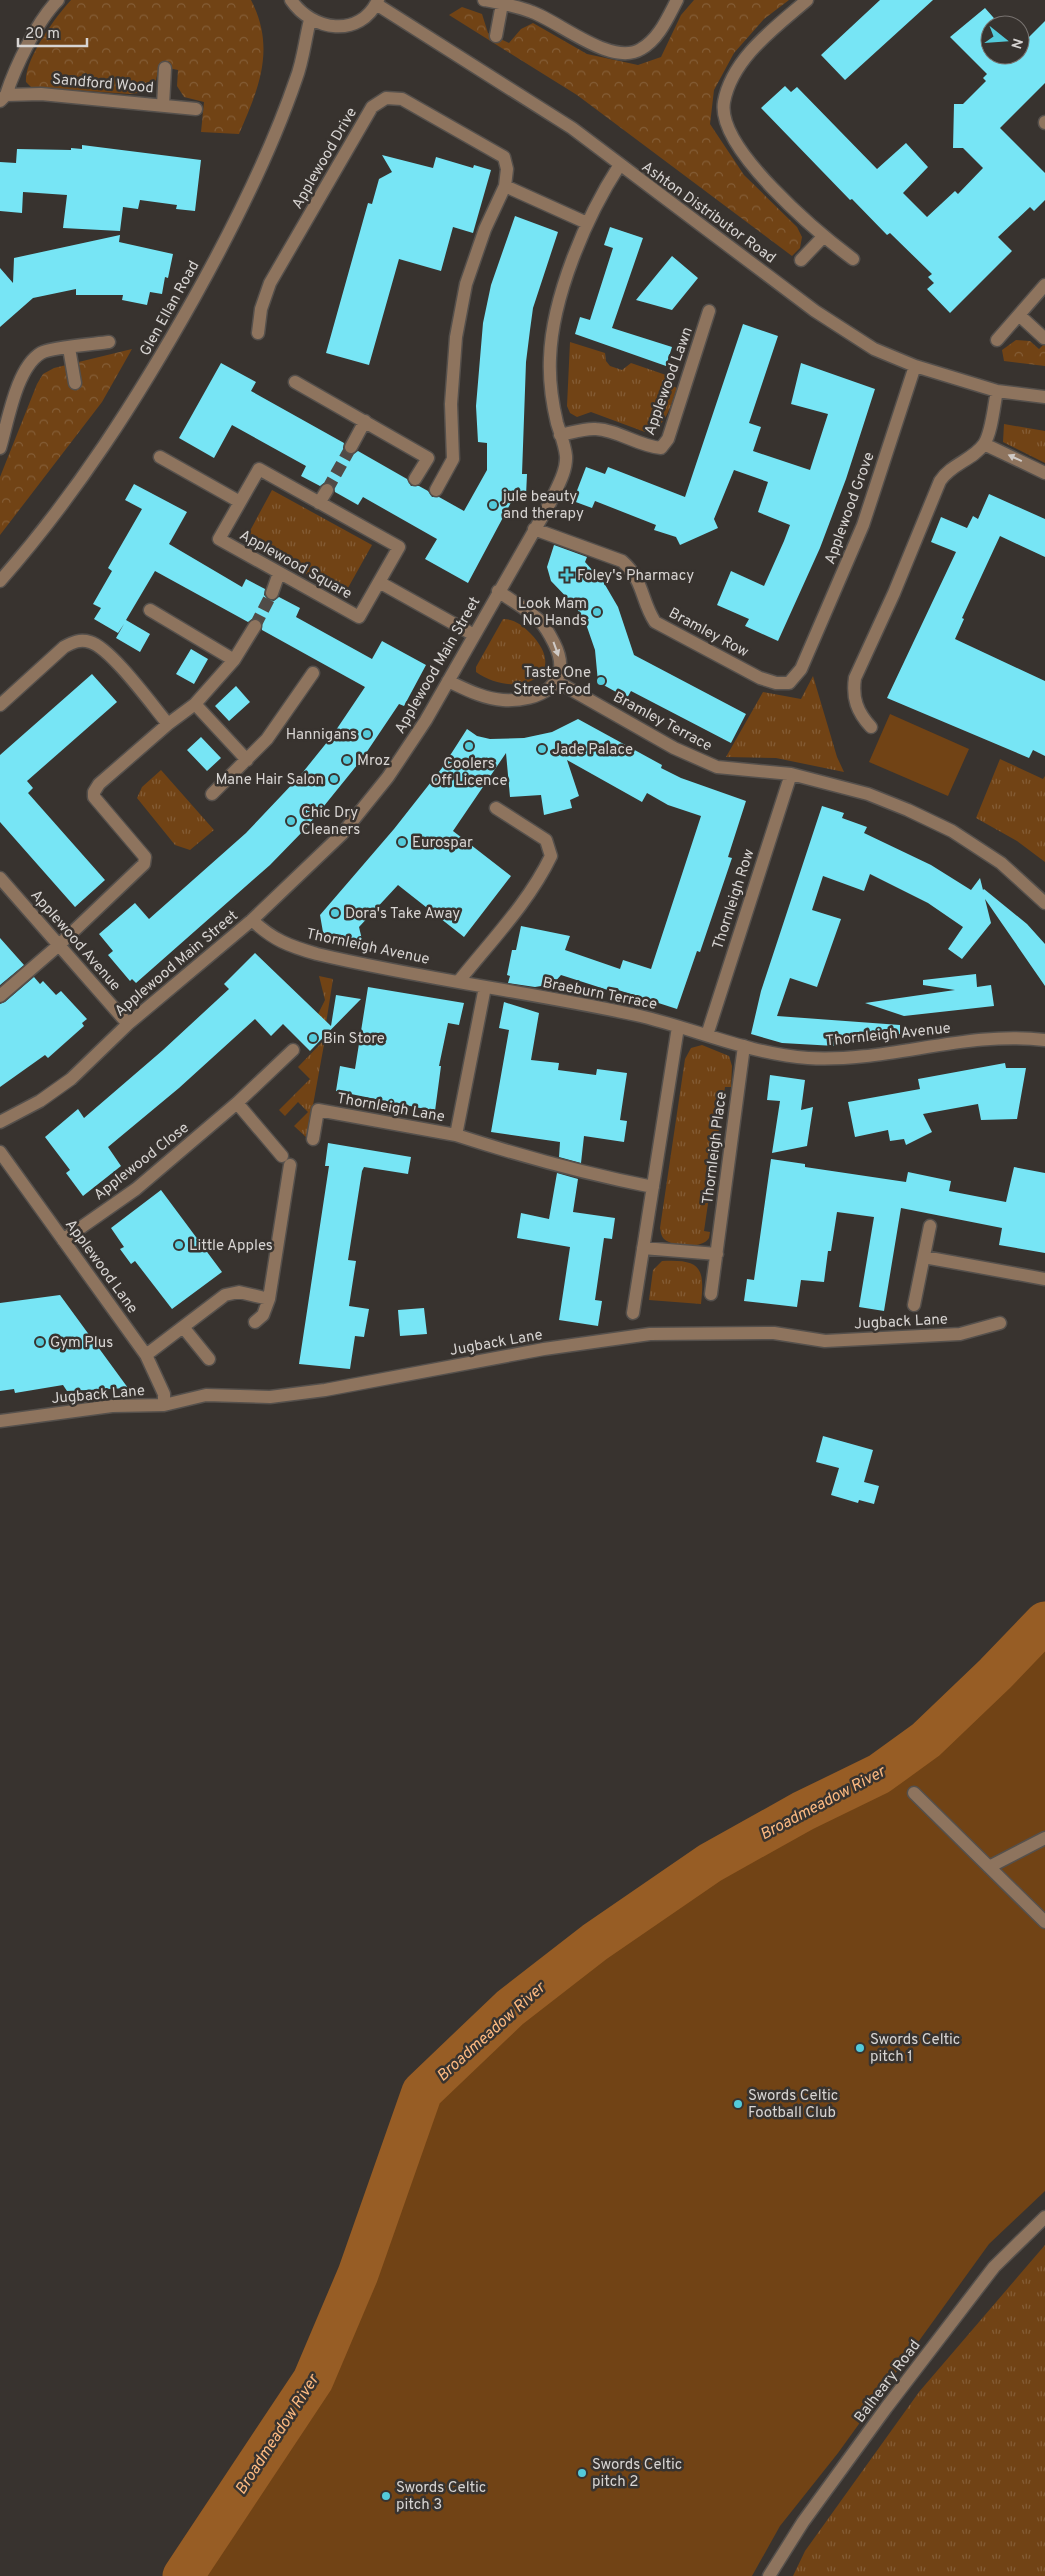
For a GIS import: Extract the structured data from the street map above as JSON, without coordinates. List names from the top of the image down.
{
  "streets": {
    "street": [
      "Sandford Wood",
      "Applewood Drive",
      "Ashton Distributor Road",
      "Glen Ellan Road",
      "Applewood Lawn",
      "Applewood Grove",
      "Applewood Square",
      "Bramley Row",
      "Applewood Main Street",
      "Bramley Terrace",
      "Thornleigh Row",
      "Applewood Avenue",
      "Thornleigh Avenue",
      "Braeburn Terrace",
      "Thornleigh Lane",
      "Thornleigh Place",
      "Applewood Close",
      "Applewood Lane",
      "Jugback Lane",
      "Balheary Road"
    ]
  },
  "crossings": [
    ["Ashton Distributor Road", "Applewood Grove"],
    ["Ashton Distributor Road", "Applewood Main Street"],
    ["Applewood Lawn", "Applewood Main Street"],
    ["Applewood Grove", "Bramley Row"],
    ["Bramley Row", "Applewood Main Street"],
    ["Applewood Main Street", "Applewood Avenue"],
    ["Applewood Main Street", "Thornleigh Avenue"],
    ["Bramley Terrace", "Thornleigh Row"],
    ["Thornleigh Row", "Thornleigh Avenue"],
    ["Thornleigh Row", "Braeburn Terrace"],
    ["Thornleigh Avenue", "Braeburn Terrace"],
    ["Thornleigh Avenue", "Thornleigh Lane"],
    ["Thornleigh Avenue", "Thornleigh Place"],
    ["Braeburn Terrace", "Thornleigh Lane"],
    ["Applewood Close", "Applewood Lane"],
    ["Applewood Lane", "Jugback Lane"]
  ],
  "water": ["Broadmeadow River"],
  "places": {
    "other": [
      "jule beauty and therapy",
      "Look Mam No Hands",
      "Taste One Street Food",
      "Hannigans",
      "Coolers Off Licence",
      "Jade Palace",
      "Mroz",
      "Mane Hair Salon",
      "Chic Dry Cleaners",
      "Eurospar",
      "Dora's Take Away",
      "Bin Store",
      "Little Apples",
      "Gym Plus",
      "Swords Celtic pitch 1",
      "Swords Celtic Football Club",
      "Swords Celtic pitch 2",
      "Swords Celtic pitch 3"
    ],
    "health": ["Foley's Pharmacy"]
  },
  "scale_bar": "20 m",
  "north": "right"
}
